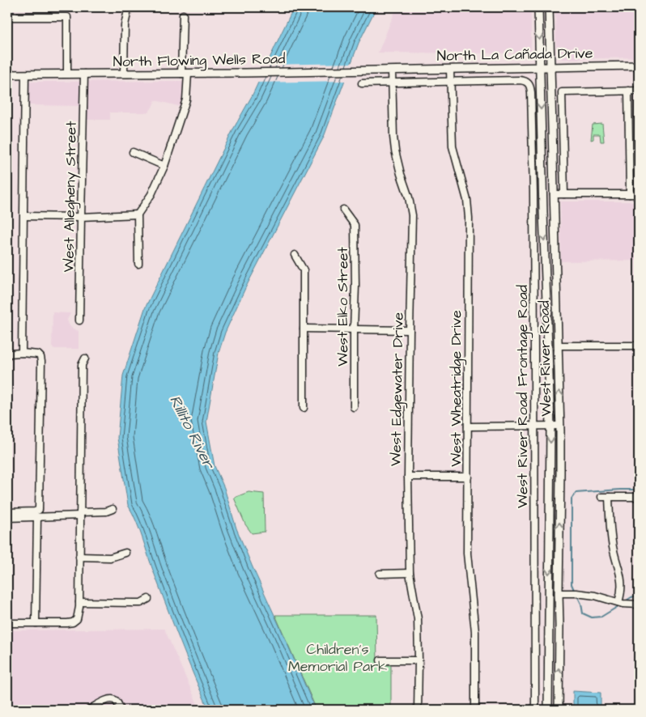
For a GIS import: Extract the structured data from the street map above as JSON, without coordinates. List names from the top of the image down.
{
  "streets": {
    "main road": ["North La Cañada Drive", "North Flowing Wells Road", "West River Road"],
    "street": [
      "West Allegheny Street",
      "West Elko Street",
      "West Wheatridge Drive",
      "West Edgewater Drive",
      "West River Road Frontage Road"
    ]
  },
  "crossings": [
    ["North La Cañada Drive", "North Flowing Wells Road"],
    ["North La Cañada Drive", "West River Road"],
    ["North La Cañada Drive", "West Wheatridge Drive"],
    ["North La Cañada Drive", "West Edgewater Drive"],
    ["North Flowing Wells Road", "West Allegheny Street"],
    ["North Flowing Wells Road", "West Edgewater Drive"],
    ["West Wheatridge Drive", "West River Road Frontage Road"]
  ],
  "water": ["Rillito River"],
  "parks": ["Children's Memorial Park"]
}
